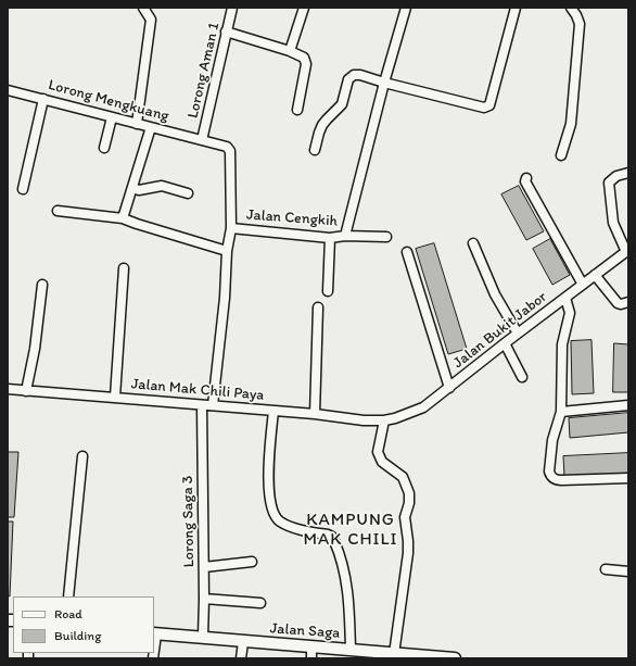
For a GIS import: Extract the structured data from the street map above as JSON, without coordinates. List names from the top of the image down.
{
  "streets": {
    "main road": ["Jalan Saga"],
    "street": [
      "Lorong Aman 1",
      "Lorong Mengkuang",
      "Jalan Cengkih",
      "Jalan Bukit Jabor",
      "Jalan Mak Chili Paya",
      "Lorong Saga 3"
    ]
  },
  "crossings": [
    ["Lorong Aman 1", "Lorong Mengkuang"],
    ["Lorong Mengkuang", "Jalan Cengkih"],
    ["Jalan Cengkih", "Jalan Mak Chili Paya"],
    ["Jalan Bukit Jabor", "Jalan Mak Chili Paya"],
    ["Jalan Mak Chili Paya", "Lorong Saga 3"],
    ["Lorong Saga 3", "Jalan Saga"]
  ],
  "districts": ["KAMPUNG MAK CHILI"],
  "legend": ["Road", "Building"]
}
